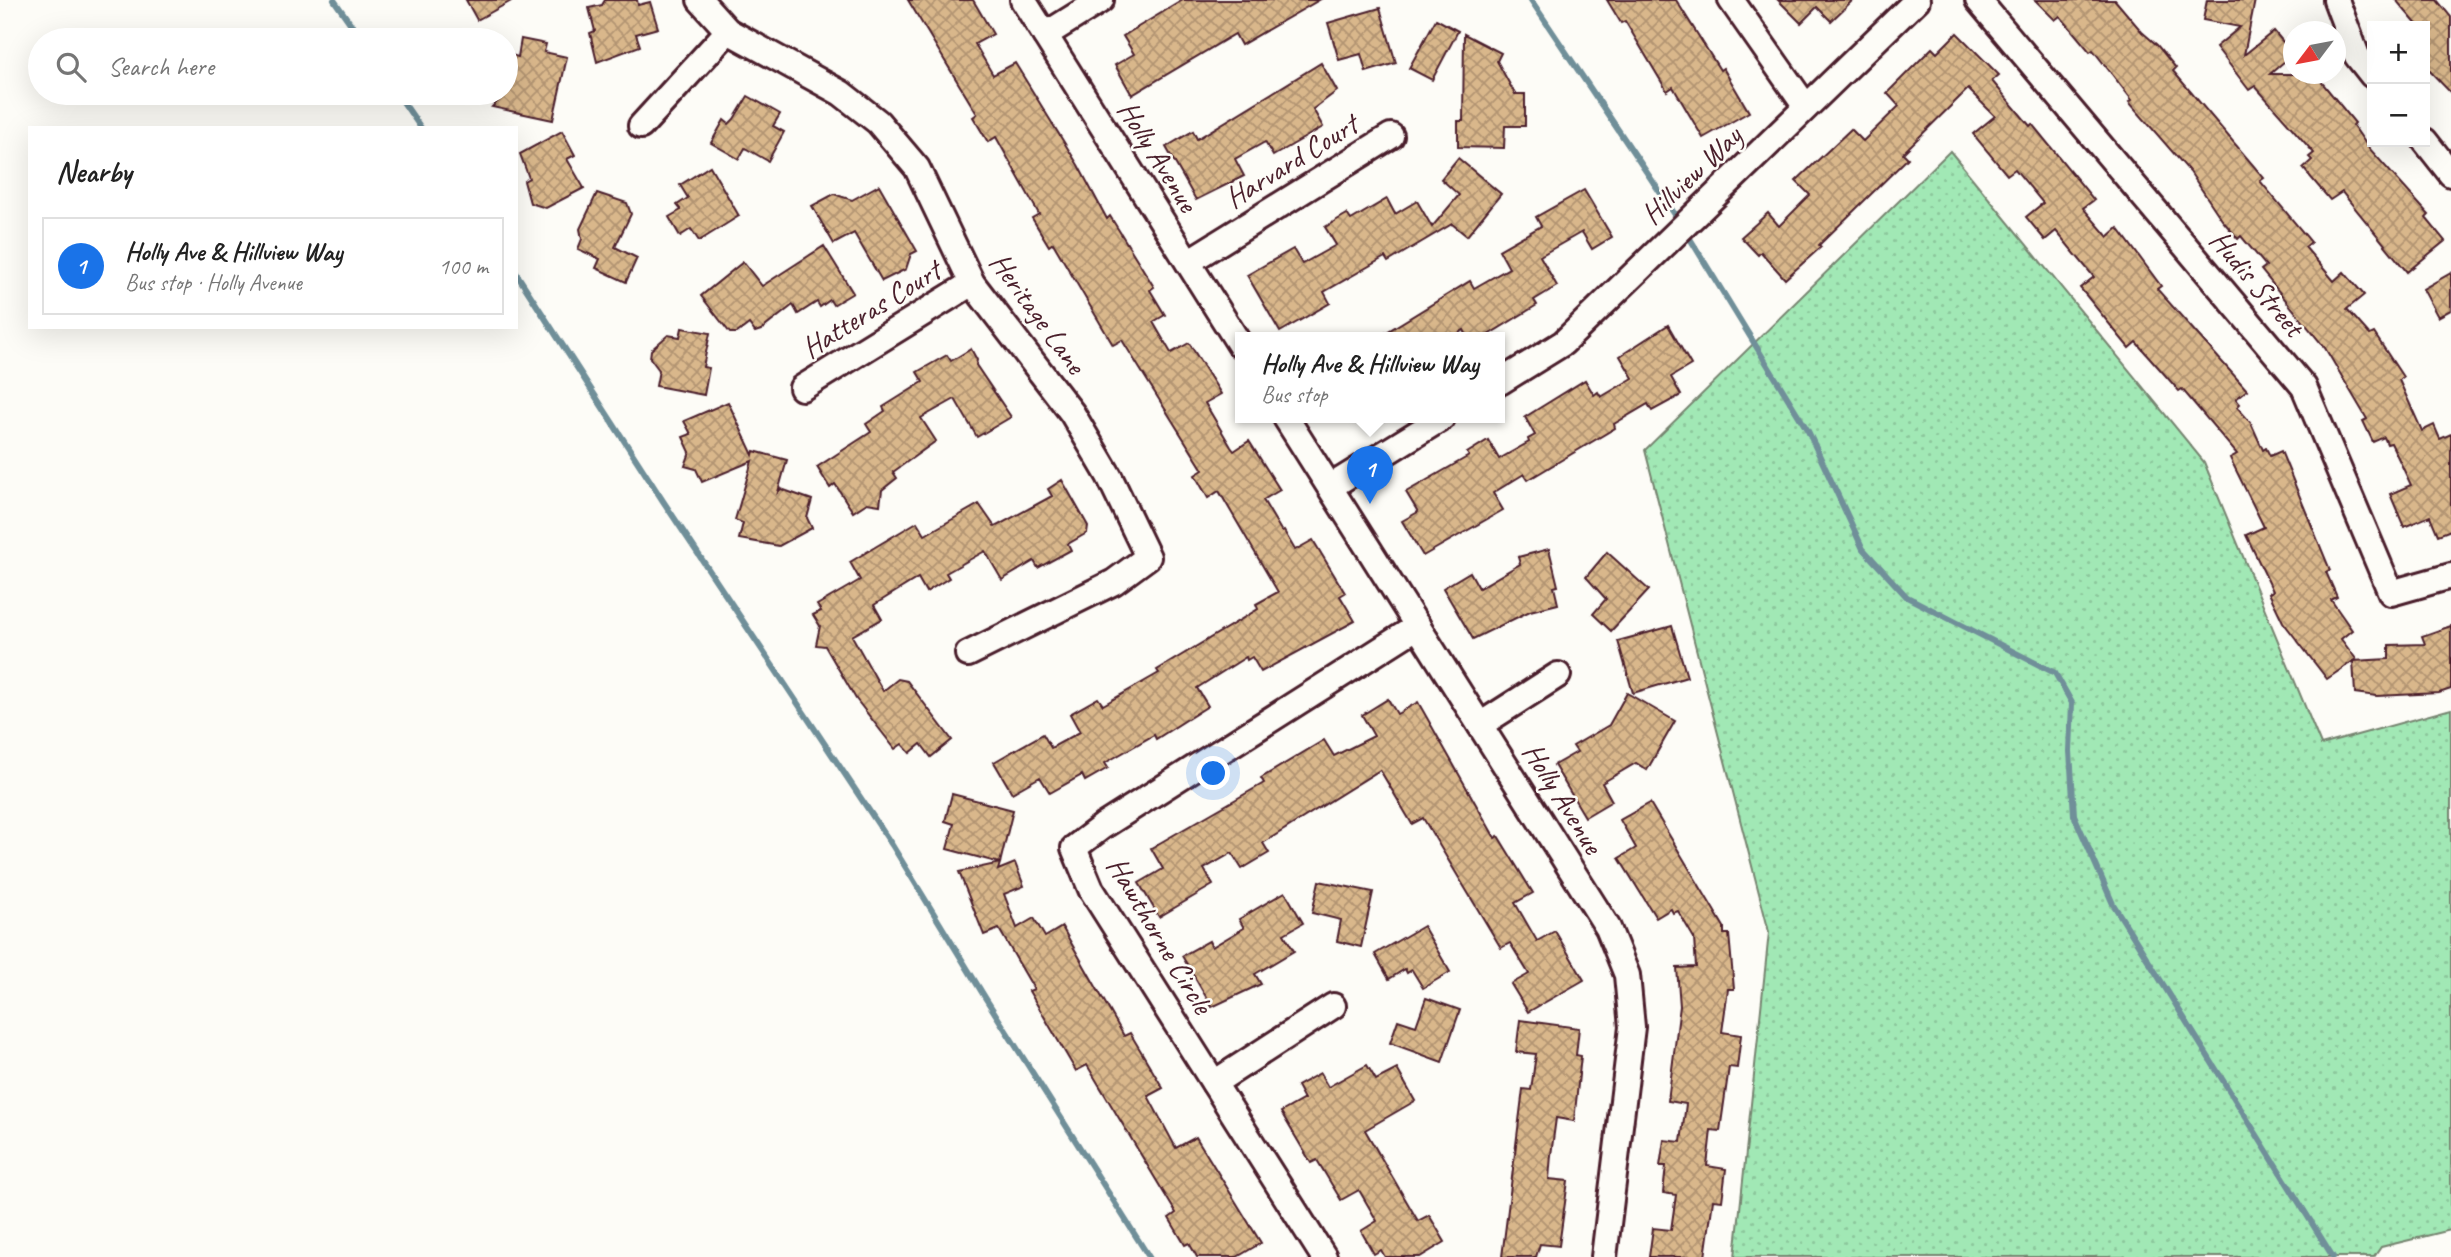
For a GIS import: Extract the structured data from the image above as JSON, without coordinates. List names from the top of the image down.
{
  "streets": {
    "street": [
      "Holly Avenue",
      "Harvard Court",
      "Hillview Way",
      "Hudis Street",
      "Hatteras Court",
      "Heritage Lane",
      "Hawthorne Circle"
    ]
  },
  "crossings": [
    ["Holly Avenue", "Harvard Court"],
    ["Holly Avenue", "Hawthorne Circle"],
    ["Hatteras Court", "Heritage Lane"]
  ],
  "north": "bottom left",
  "page": {
    "map_buttons": ["+", "−"],
    "search": "Search here",
    "heading": "Nearby",
    "list": [
      {
        "mark": "1",
        "name": "Holly Ave & Hillview Way",
        "note": "Bus stop · Holly Avenue",
        "value": "100 m"
      }
    ],
    "popup": ["Holly Ave & Hillview Way", "Bus stop"],
    "pins": "1"
  }
}
